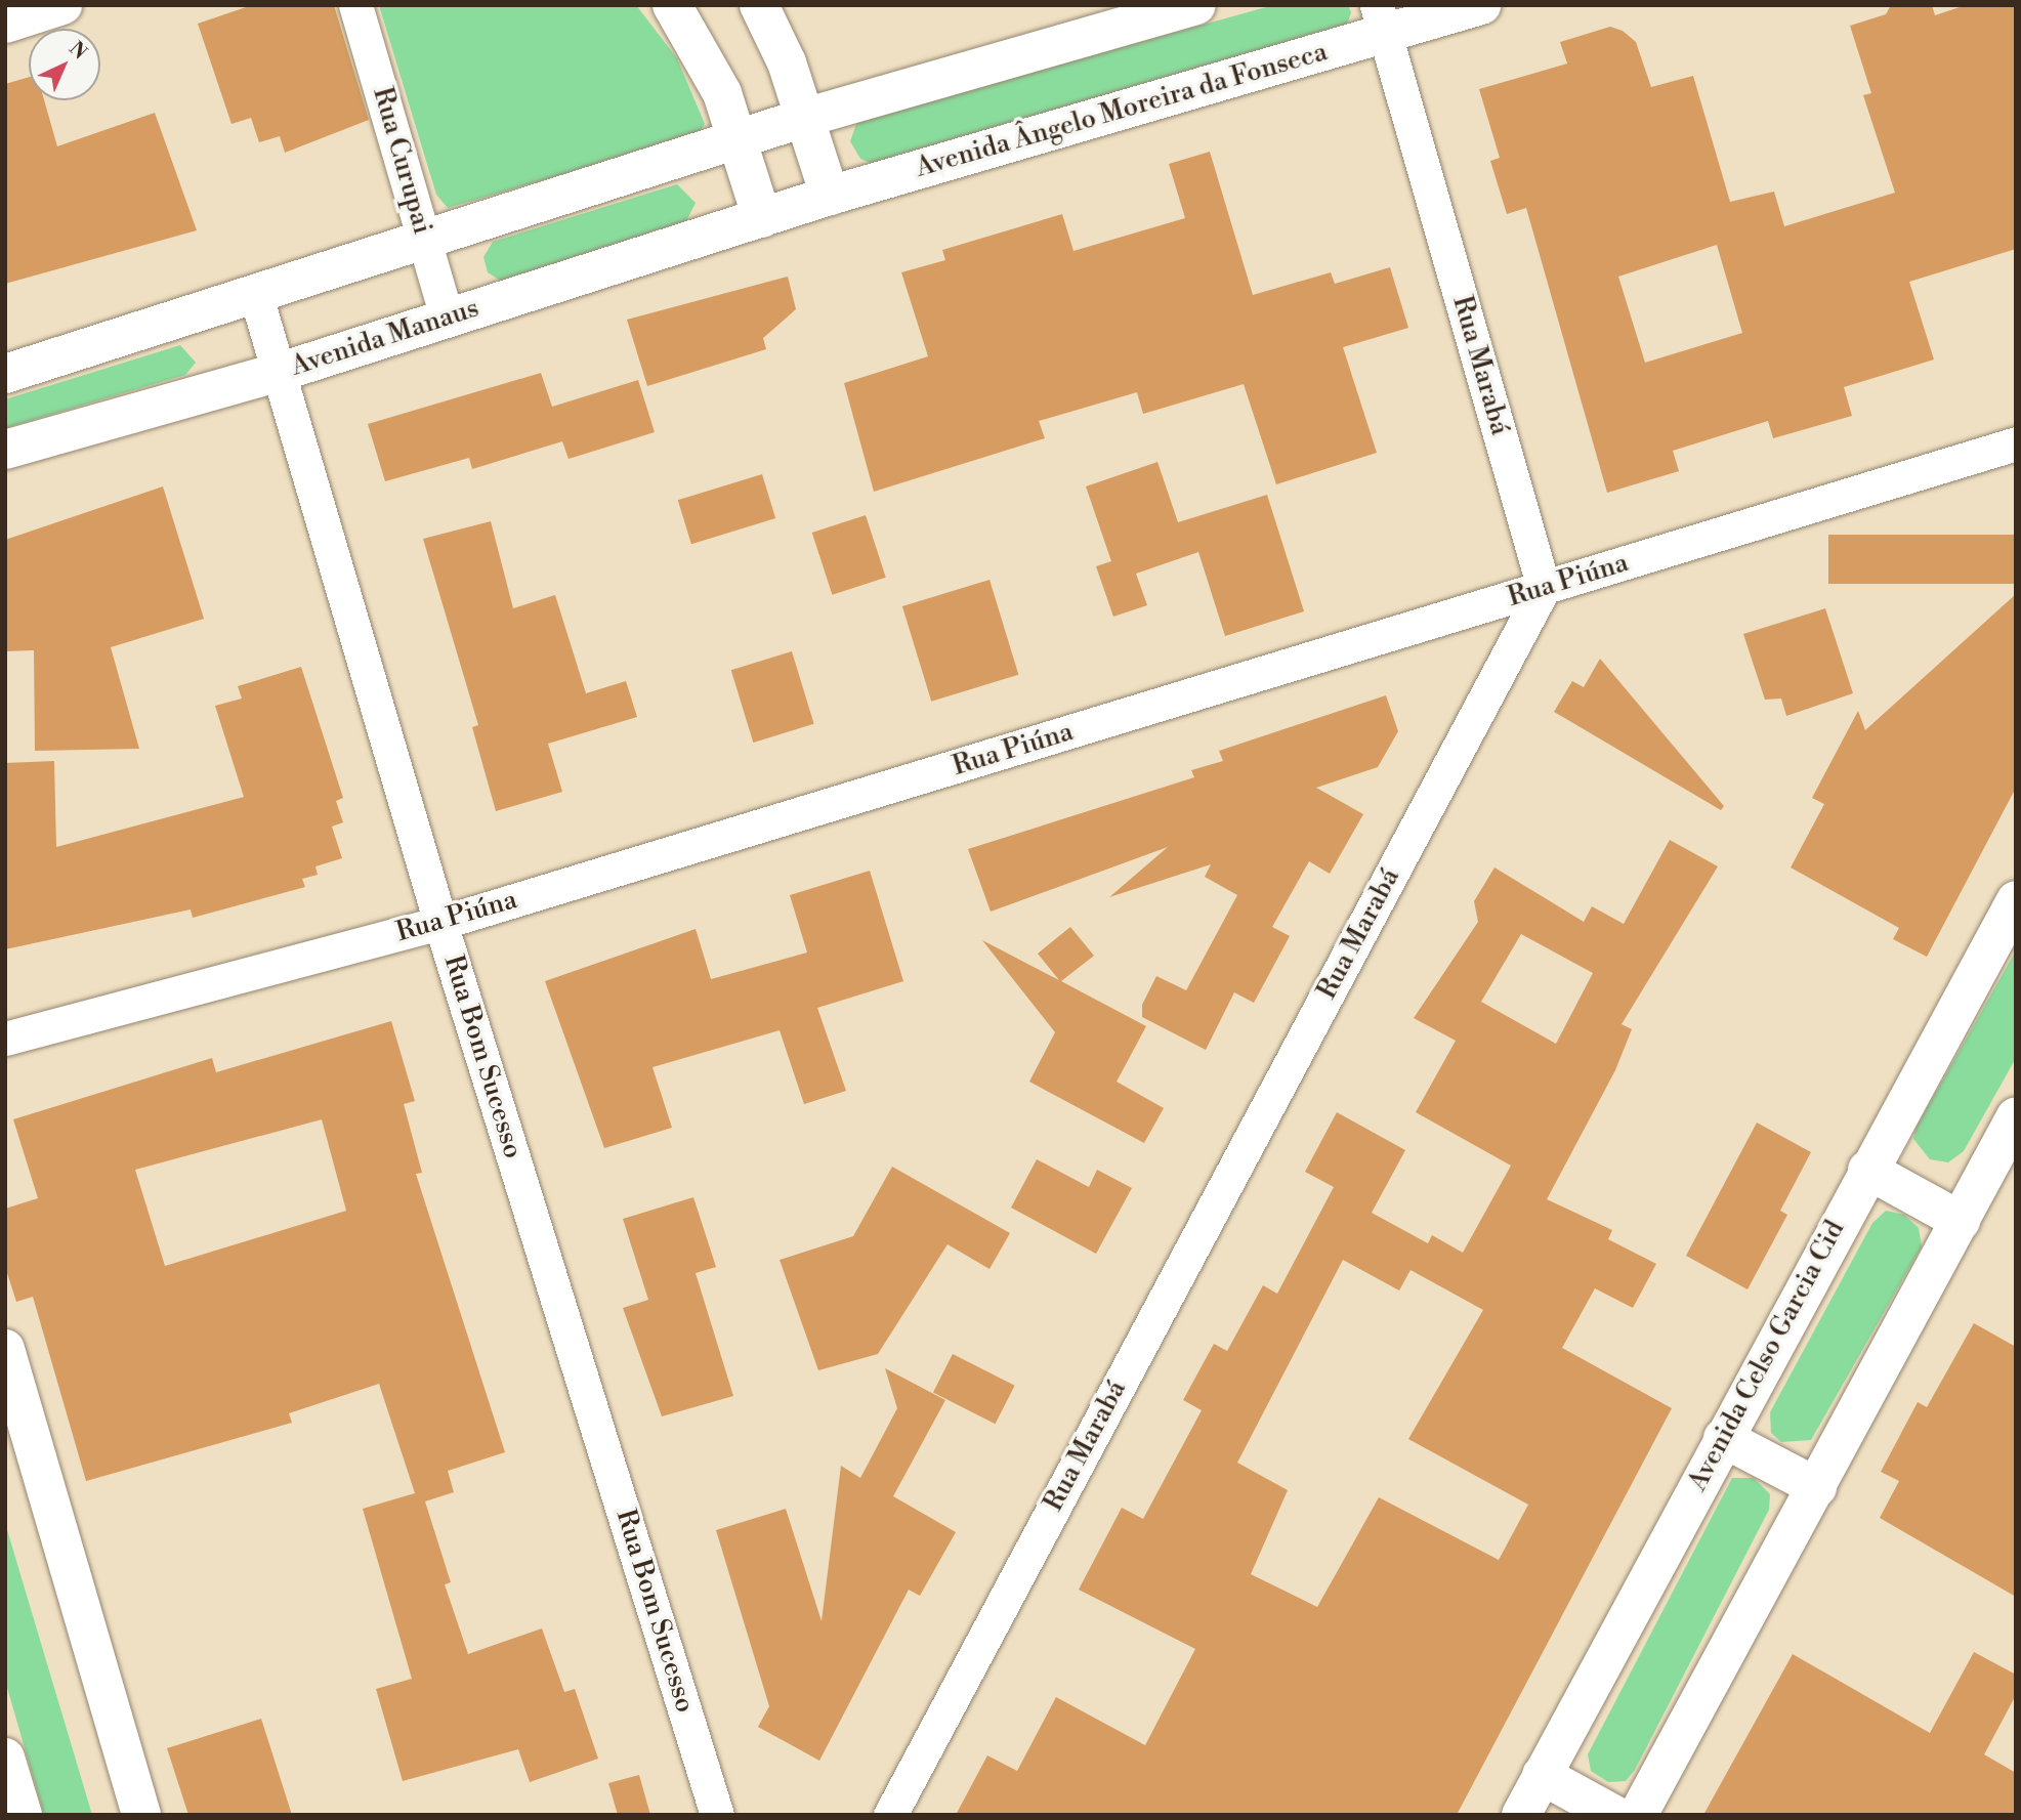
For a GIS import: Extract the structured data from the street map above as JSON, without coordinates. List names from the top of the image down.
{
  "streets": {
    "street": [
      "Avenida Ângelo Moreira da Fonseca",
      "Rua Curupai",
      "Avenida Manaus",
      "Rua Marabá",
      "Rua Piúna",
      "Rua Bom Sucesso",
      "Avenida Celso Garcia Cid"
    ]
  },
  "crossings": [
    ["Avenida Ângelo Moreira da Fonseca", "Avenida Manaus"],
    ["Avenida Ângelo Moreira da Fonseca", "Rua Marabá"],
    ["Rua Curupai", "Avenida Manaus"],
    ["Avenida Manaus", "Rua Bom Sucesso"],
    ["Rua Marabá", "Rua Piúna"],
    ["Rua Piúna", "Rua Bom Sucesso"]
  ],
  "north": "top right"
}
